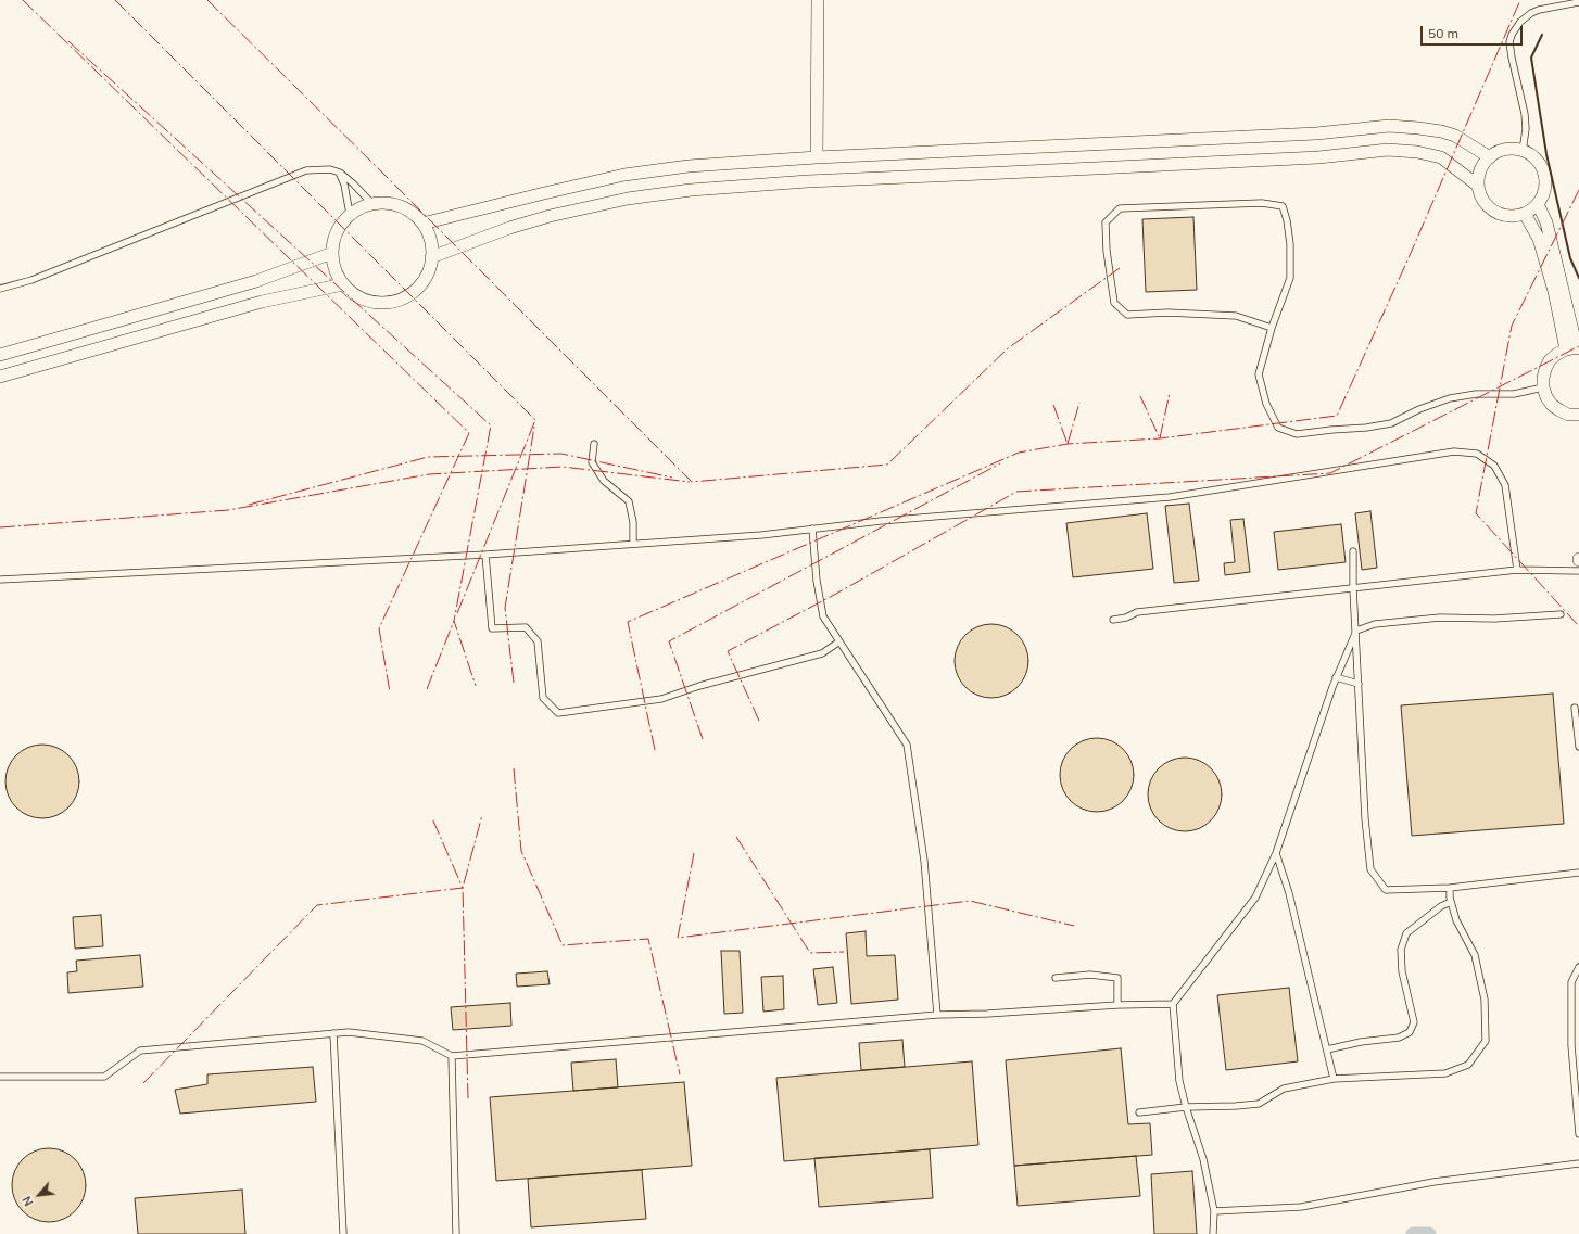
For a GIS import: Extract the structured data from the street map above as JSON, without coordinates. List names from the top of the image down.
{
  "scale_bar": "50 m",
  "north": "bottom left"
}
